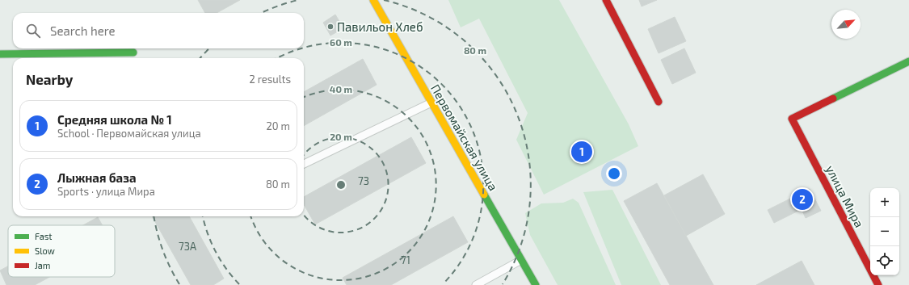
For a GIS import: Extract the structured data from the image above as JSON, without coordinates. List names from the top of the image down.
{
  "streets": {
    "street": ["Первомайская улица", "улица Мира"]
  },
  "places": ["Павильон Хлеб"],
  "house_numbers": ["73", "73А", "71"],
  "legend": ["Fast", "Slow", "Jam"],
  "north": "top right",
  "page": {
    "search": "Search here",
    "heading": ["Nearby", "2 results"],
    "list": [
      {
        "mark": "1",
        "name": "Средняя школа № 1",
        "note": "School · Первомайская улица",
        "value": "20 m"
      },
      {
        "mark": "2",
        "name": "Лыжная база",
        "note": "Sports · улица Мира",
        "value": "80 m"
      }
    ],
    "pins": ["1", "2"],
    "map_buttons": ["+", "−"]
  },
  "rings": [
    "60 m",
    "80 m",
    "40 m",
    "20 m"
  ]
}
